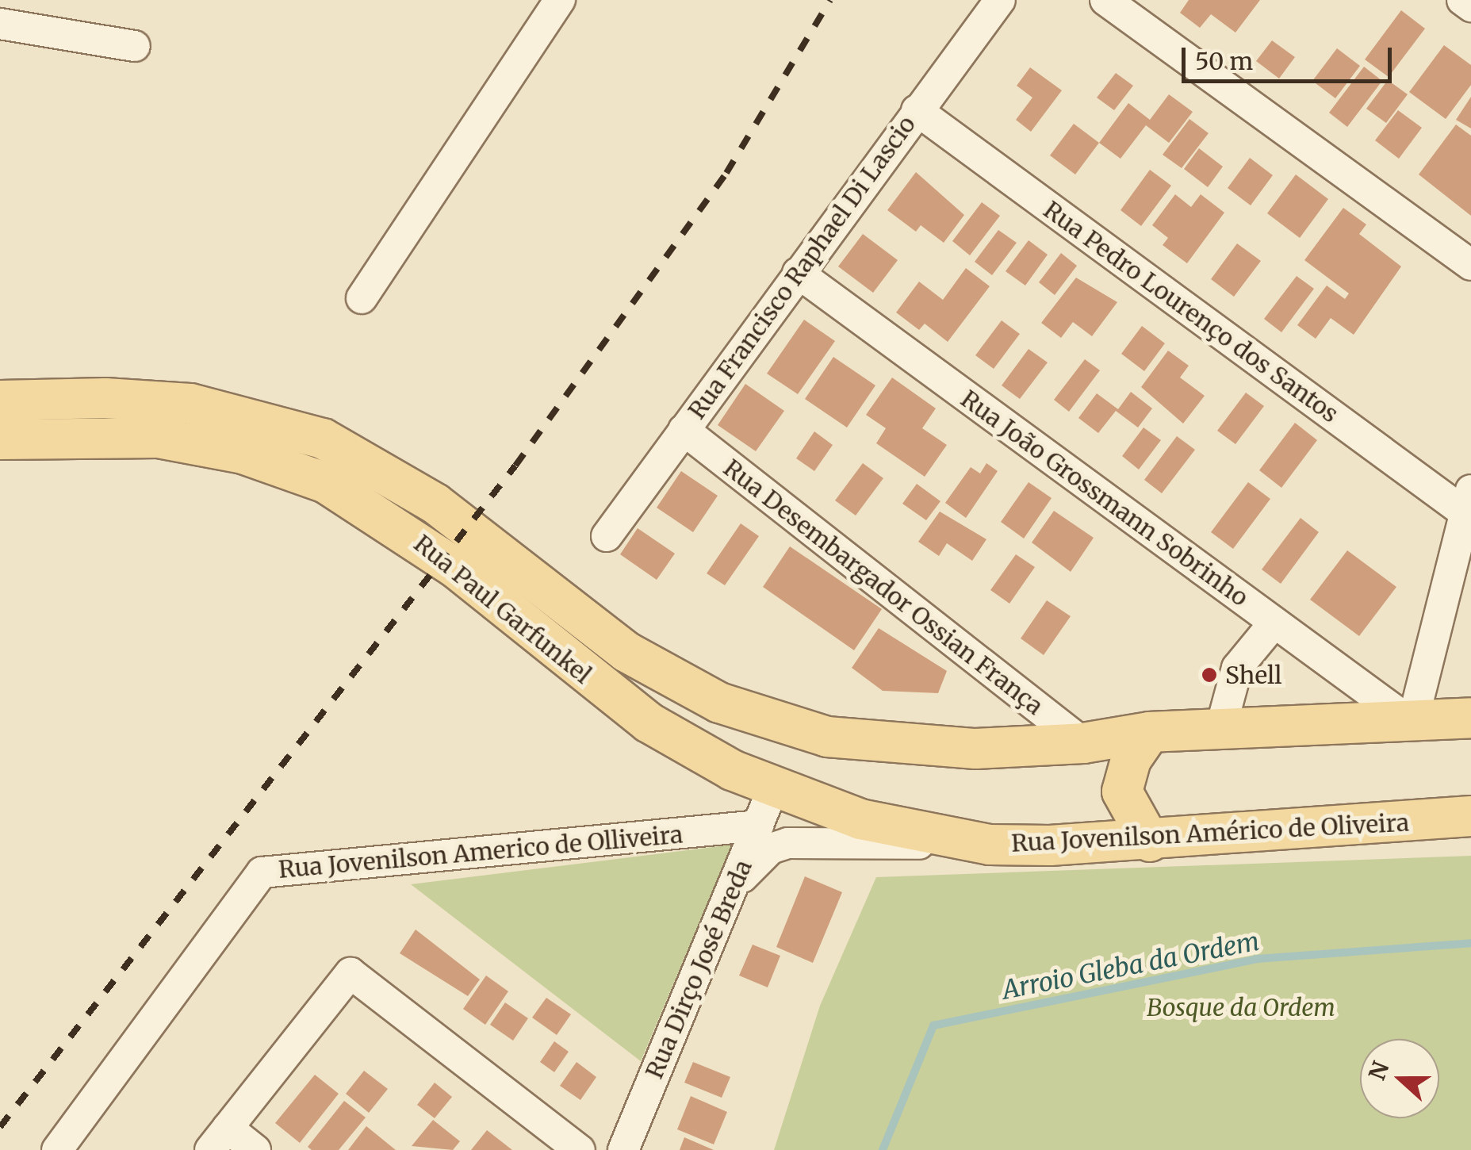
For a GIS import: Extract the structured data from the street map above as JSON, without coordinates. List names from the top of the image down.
{
  "streets": {
    "main road": ["Rua Paul Garfunkel", "Rua Jovenilson Américo de Oliveira"],
    "street": [
      "Rua Francisco Raphael Di Lascio",
      "Rua Pedro Lourenço dos Santos",
      "Rua João Grossmann Sobrinho",
      "Rua Desembargador Ossian França",
      "Rua Jovenilson Americo de Olliveira",
      "Rua Dirço José Breda"
    ]
  },
  "crossings": [
    ["Rua Francisco Raphael Di Lascio", "Rua Pedro Lourenço dos Santos"],
    ["Rua Francisco Raphael Di Lascio", "Rua João Grossmann Sobrinho"],
    ["Rua Francisco Raphael Di Lascio", "Rua Desembargador Ossian França"],
    ["Rua Desembargador Ossian França", "Rua Paul Garfunkel"],
    ["Rua Paul Garfunkel", "Rua Jovenilson Américo de Oliveira"],
    ["Rua Paul Garfunkel", "Rua Dirço José Breda"],
    ["Rua Jovenilson Américo de Oliveira", "Rua Dirço José Breda"],
    ["Rua Jovenilson Americo de Olliveira", "Rua Dirço José Breda"]
  ],
  "water": ["Arroio Gleba da Ordem"],
  "parks": ["Bosque da Ordem"],
  "places": ["Shell"],
  "scale_bar": "50 m",
  "north": "left"
}
